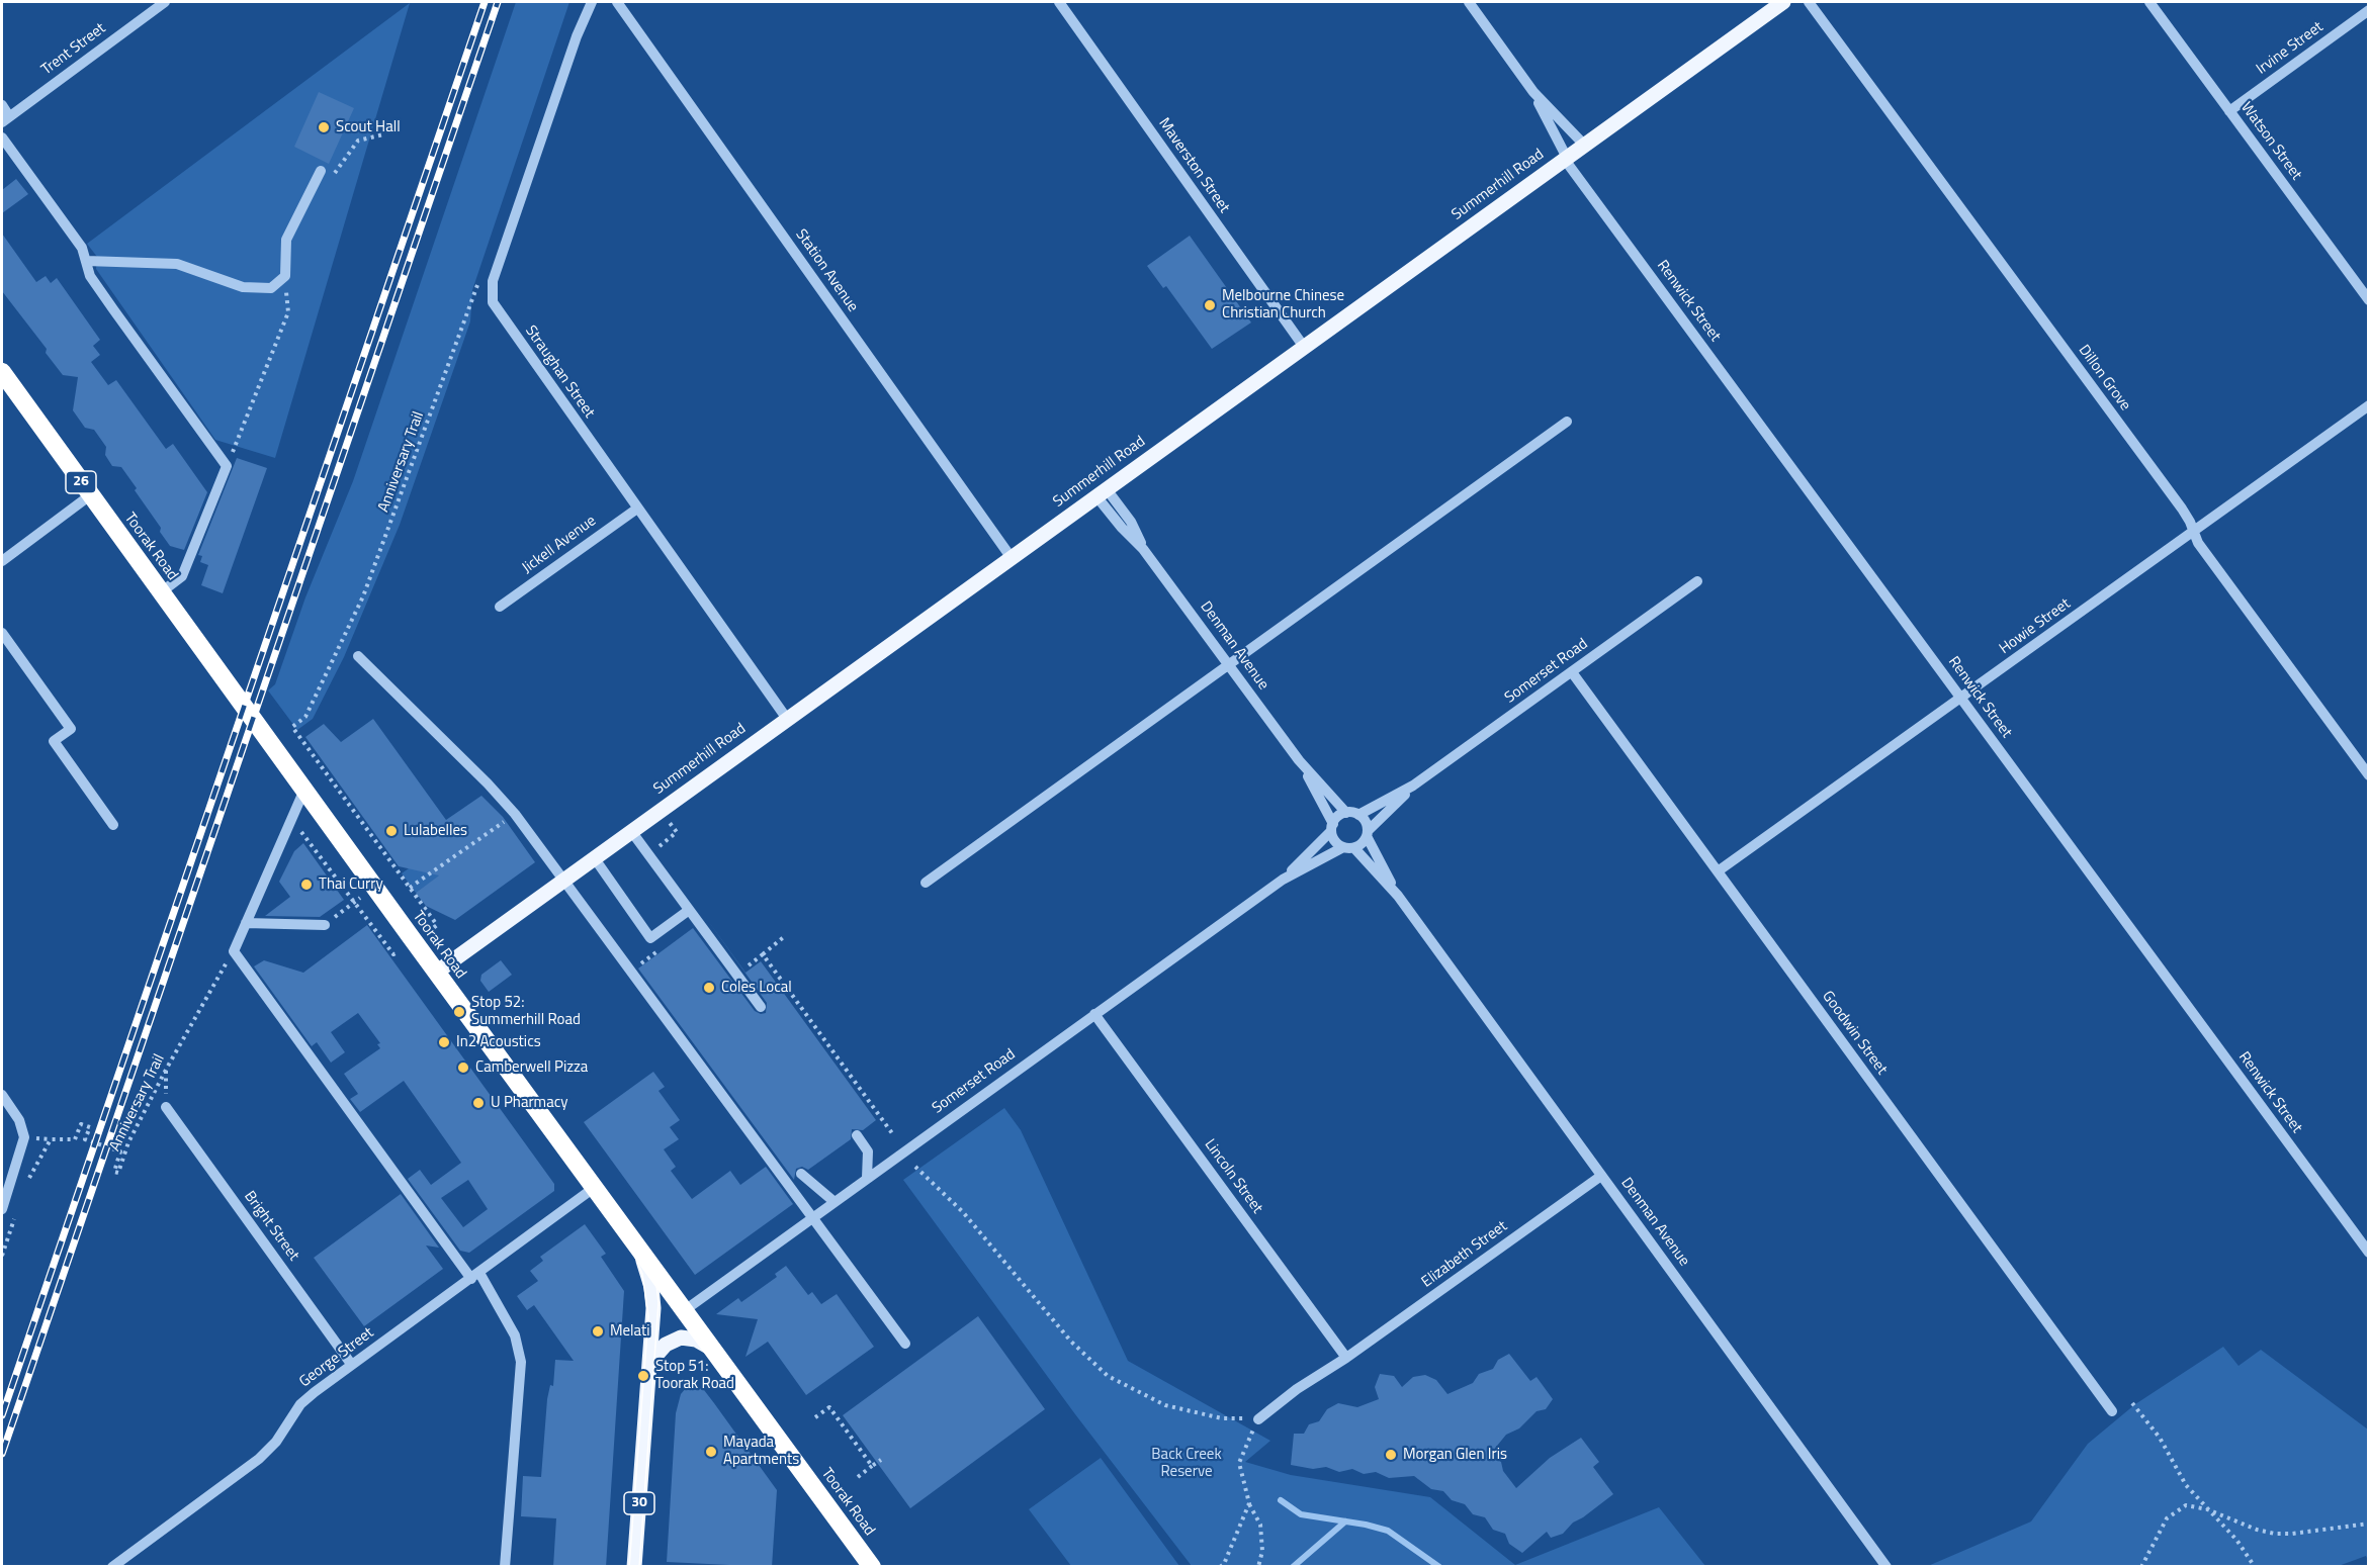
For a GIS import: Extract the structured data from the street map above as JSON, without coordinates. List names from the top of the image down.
{
  "streets": {
    "highway": ["26", "Toorak Road"],
    "main road": ["Summerhill Road", "30"],
    "street": [
      "Irvine Street",
      "Trent Street",
      "Watson Street",
      "Maverston Street",
      "Station Avenue",
      "Renwick Street",
      "Straughan Street",
      "Dillon Grove",
      "Jickell Avenue",
      "Howie Street",
      "Denman Avenue",
      "Somerset Road",
      "Goodwin Street",
      "Lincoln Street",
      "Bright Street",
      "Elizabeth Street",
      "George Street"
    ],
    "path": ["Anniversary Trail"]
  },
  "crossings": [
    ["Irvine Street", "Watson Street"],
    ["Maverston Street", "Summerhill Road"],
    ["Summerhill Road", "Station Avenue"],
    ["Summerhill Road", "Renwick Street"],
    ["Summerhill Road", "Straughan Street"],
    ["Summerhill Road", "Toorak Road"],
    ["Summerhill Road", "Denman Avenue"],
    ["Renwick Street", "Howie Street"],
    ["Straughan Street", "Jickell Avenue"],
    ["Dillon Grove", "Howie Street"],
    ["Toorak Road", "Somerset Road"],
    ["Toorak Road", "George Street"],
    ["Toorak Road", "30"],
    ["Howie Street", "Goodwin Street"],
    ["Denman Avenue", "Somerset Road"],
    ["Denman Avenue", "Elizabeth Street"],
    ["Somerset Road", "Goodwin Street"],
    ["Somerset Road", "Lincoln Street"],
    ["Lincoln Street", "Elizabeth Street"],
    ["Bright Street", "George Street"]
  ],
  "parks": ["Back Creek Reserve"],
  "places": [
    "Scout Hall",
    "Melbourne Chinese Christian Church",
    "Lulabelles",
    "Thai Curry",
    "Coles Local",
    "Stop 52: Summerhill Road",
    "In2 Acoustics",
    "Camberwell Pizza",
    "U Pharmacy",
    "Melati",
    "Stop 51: Toorak Road",
    "Mayada Apartments",
    "Morgan Glen Iris"
  ]
}
